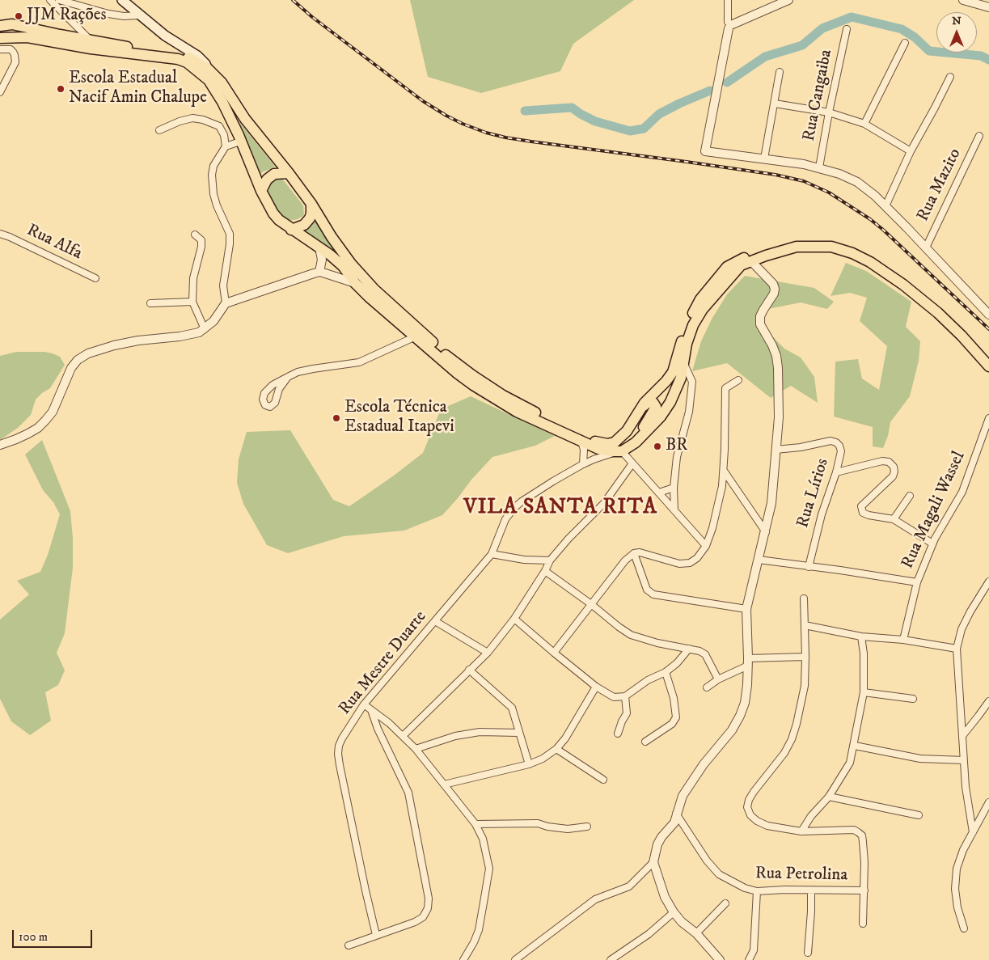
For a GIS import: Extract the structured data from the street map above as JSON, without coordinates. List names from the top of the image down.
{
  "streets": {
    "street": [
      "Rua Cangaiba",
      "Rua Mazito",
      "Rua Alfa",
      "Rua Lírios",
      "Rua Magali Wassel",
      "Rua Mestre Duarte",
      "Rua Petrolina"
    ]
  },
  "districts": ["VILA SANTA RITA"],
  "places": [
    "JJM Rações",
    "Escola Estadual Nacif Amin Chalupe",
    "Escola Técnica Estadual Itapevi",
    "BR"
  ],
  "scale_bar": "100 m",
  "north": "top"
}
